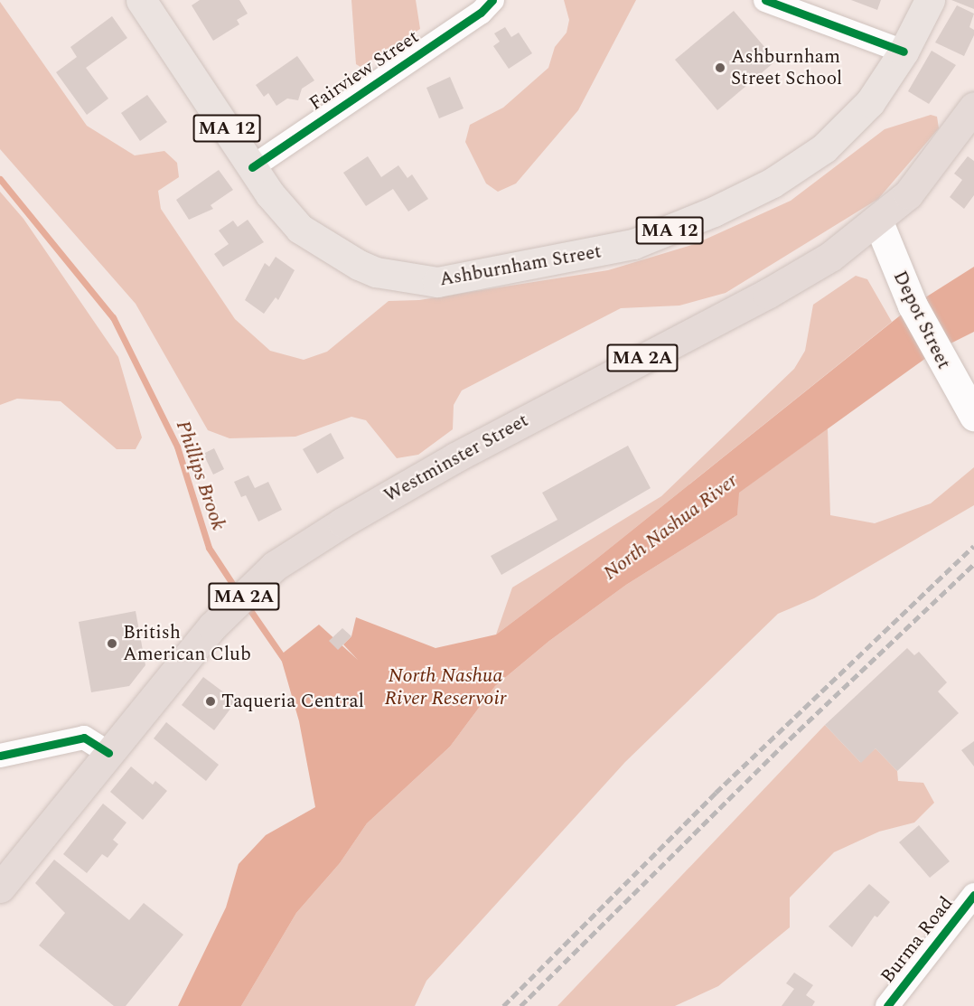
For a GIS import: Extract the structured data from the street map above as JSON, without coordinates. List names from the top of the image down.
{
  "streets": {
    "highway": ["MA 2A", "Westminster Street"],
    "main road": ["MA 12", "Ashburnham Street", "Depot Street"],
    "street": ["Fairview Street", "Burma Road"]
  },
  "crossings": [
    ["Fairview Street", "Ashburnham Street"],
    ["Depot Street", "Westminster Street"]
  ],
  "water": ["Phillips Brook", "North Nashua River", "North Nashua River Reservoir"],
  "places": ["Ashburnham Street School", "British American Club", "Taqueria Central"]
}
